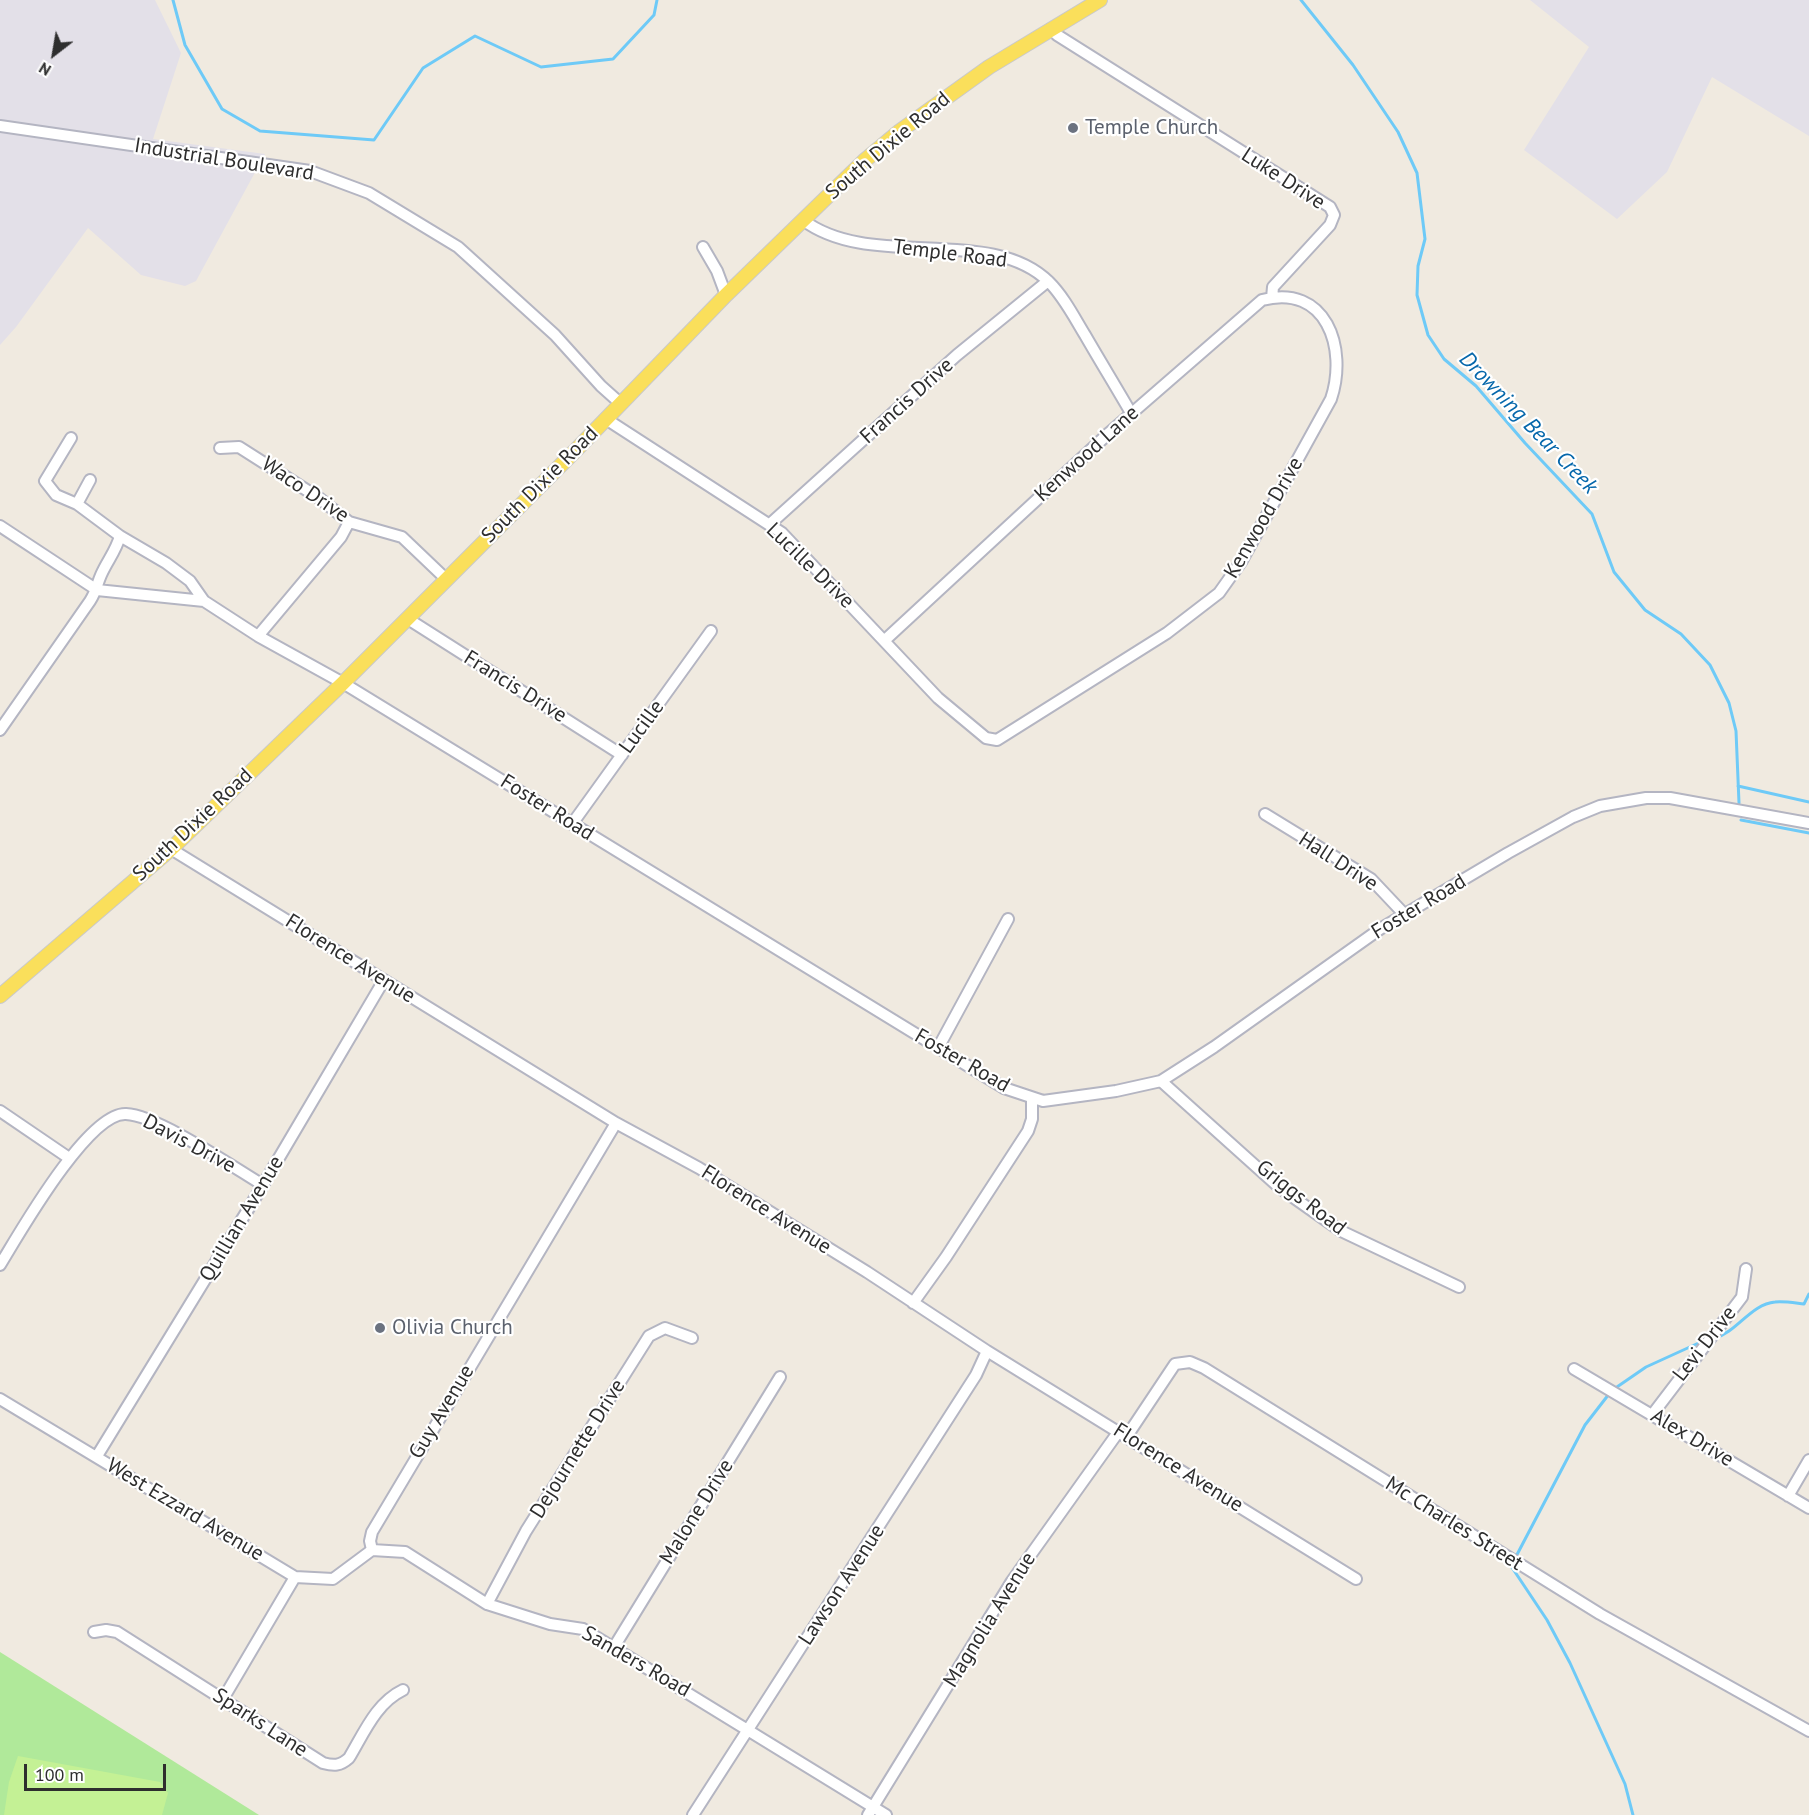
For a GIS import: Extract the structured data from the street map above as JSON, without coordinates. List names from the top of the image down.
{
  "streets": {
    "main road": ["South Dixie Road"],
    "street": [
      "Industrial Boulevard",
      "Luke Drive",
      "Temple Road",
      "Francis Drive",
      "Kenwood Lane",
      "Waco Drive",
      "Kenwood Drive",
      "Lucille Drive",
      "Lucille",
      "Foster Road",
      "Hall Drive",
      "Florence Avenue",
      "Davis Drive",
      "Griggs Road",
      "Quillian Avenue",
      "Levi Drive",
      "Guy Avenue",
      "Alex Drive",
      "Dejournette Drive",
      "West Ezzard Avenue",
      "Malone Drive",
      "Mc Charles Street",
      "Lawson Avenue",
      "Magnolia Avenue",
      "Sanders Road",
      "Sparks Lane"
    ]
  },
  "crossings": [
    ["South Dixie Road", "Industrial Boulevard"],
    ["South Dixie Road", "Luke Drive"],
    ["South Dixie Road", "Temple Road"],
    ["South Dixie Road", "Francis Drive"],
    ["South Dixie Road", "Waco Drive"],
    ["South Dixie Road", "Lucille Drive"],
    ["South Dixie Road", "Foster Road"],
    ["South Dixie Road", "Florence Avenue"],
    ["Luke Drive", "Kenwood Lane"],
    ["Luke Drive", "Kenwood Drive"],
    ["Temple Road", "Francis Drive"],
    ["Temple Road", "Kenwood Lane"],
    ["Francis Drive", "Lucille Drive"],
    ["Francis Drive", "Lucille"],
    ["Kenwood Lane", "Kenwood Drive"],
    ["Kenwood Lane", "Lucille Drive"],
    ["Kenwood Drive", "Lucille Drive"],
    ["Lucille", "Foster Road"],
    ["Foster Road", "Hall Drive"],
    ["Foster Road", "Griggs Road"],
    ["Florence Avenue", "Quillian Avenue"],
    ["Florence Avenue", "Guy Avenue"],
    ["Florence Avenue", "Mc Charles Street"],
    ["Florence Avenue", "Lawson Avenue"],
    ["Florence Avenue", "Magnolia Avenue"],
    ["Davis Drive", "Quillian Avenue"],
    ["Quillian Avenue", "West Ezzard Avenue"],
    ["Levi Drive", "Alex Drive"],
    ["Guy Avenue", "West Ezzard Avenue"],
    ["Guy Avenue", "Sanders Road"],
    ["Dejournette Drive", "Sanders Road"],
    ["West Ezzard Avenue", "Sanders Road"],
    ["Malone Drive", "Sanders Road"],
    ["Mc Charles Street", "Magnolia Avenue"],
    ["Lawson Avenue", "Sanders Road"],
    ["Magnolia Avenue", "Sanders Road"]
  ],
  "water": ["Drowning Bear Creek"],
  "places": ["Temple Church", "Olivia Church"],
  "scale_bar": "100 m",
  "north": "bottom left"
}
